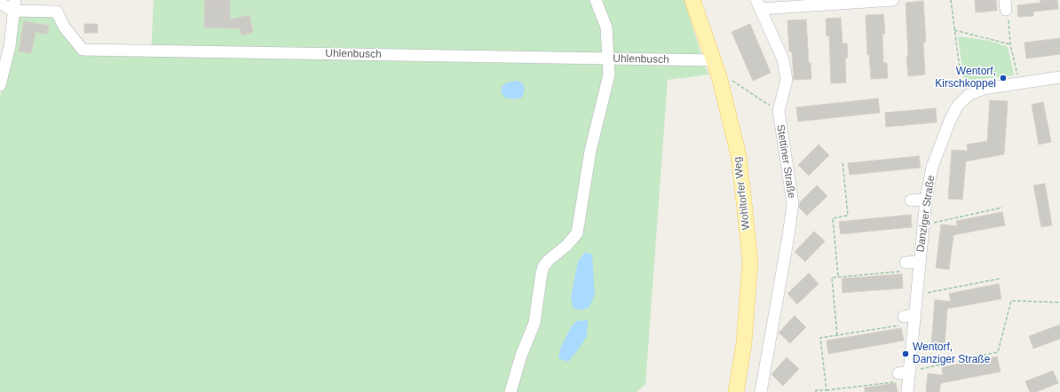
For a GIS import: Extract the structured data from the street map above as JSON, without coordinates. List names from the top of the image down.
{
  "streets": {
    "main road": ["Wohltorfer Weg"],
    "street": ["Uhlenbusch", "Stettiner Straße", "Danziger Straße"]
  },
  "crossings": [
    ["Uhlenbusch", "Wohltorfer Weg"]
  ],
  "places": ["Wentorf, Kirschkoppel", "Wentorf, Danziger Straße"]
}
